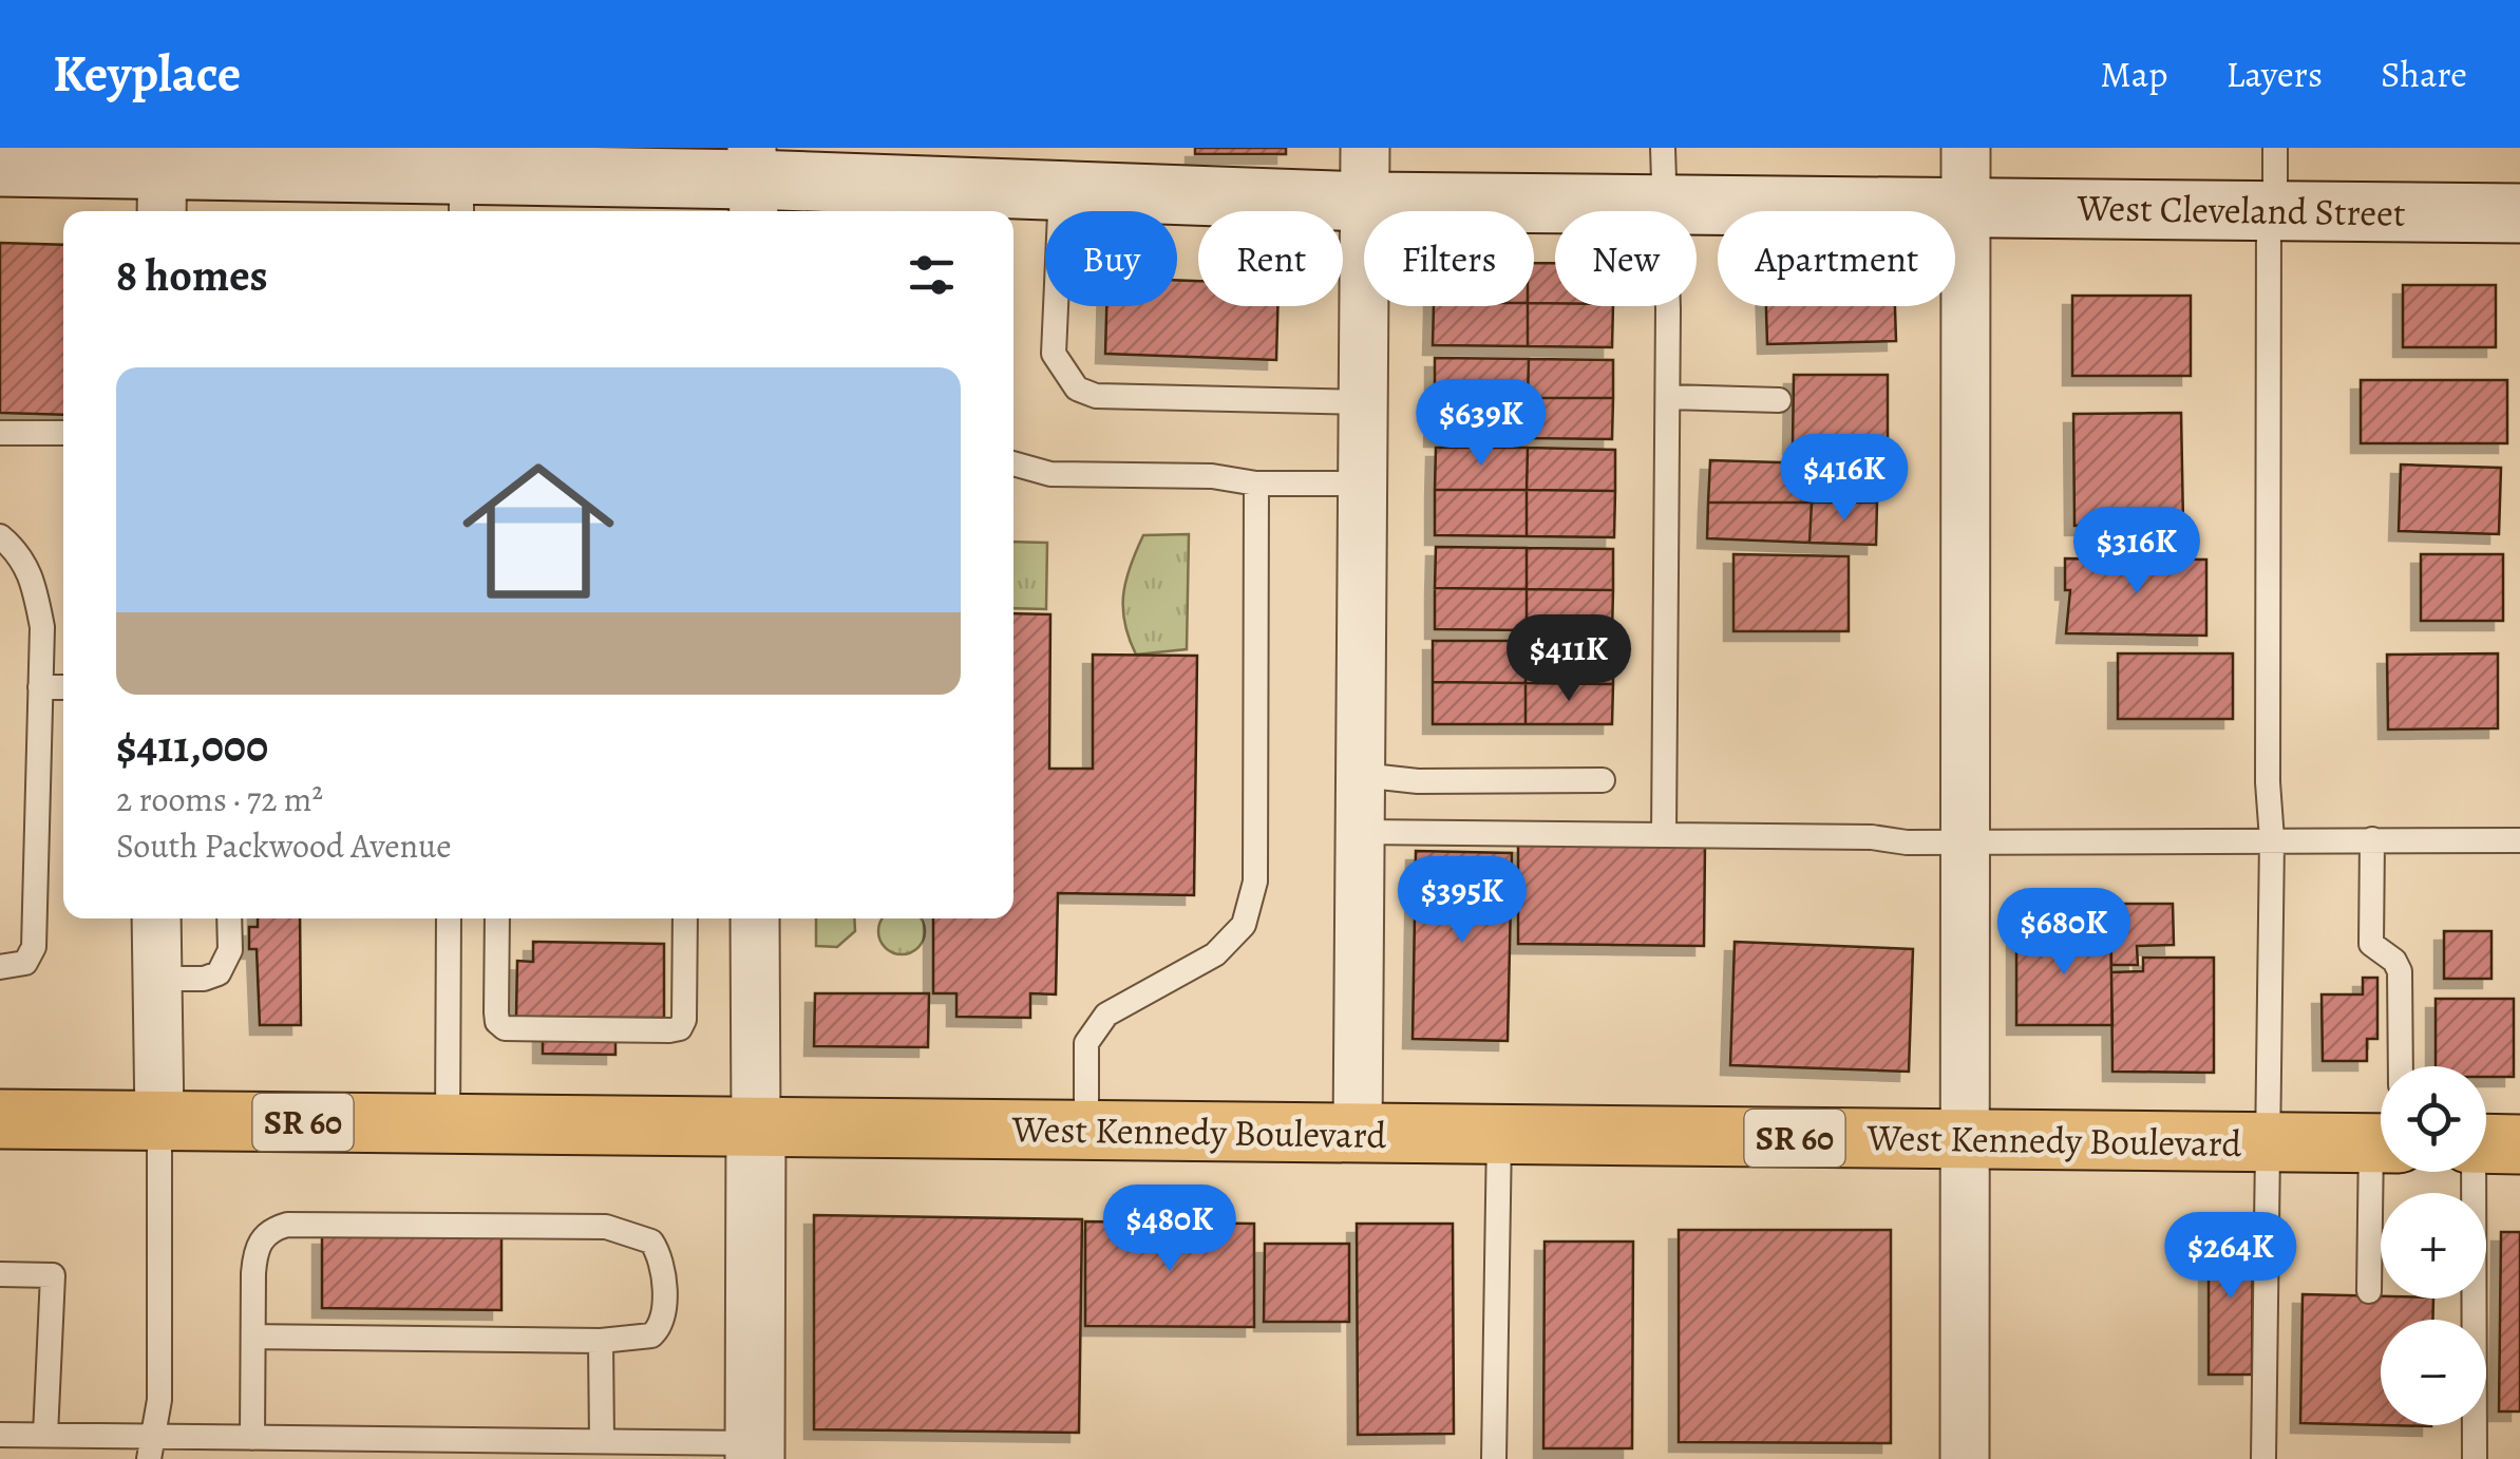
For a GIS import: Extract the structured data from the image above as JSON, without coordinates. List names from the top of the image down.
{
  "streets": {
    "main road": ["West Cleveland Street", "SR 60", "West Kennedy Boulevard"]
  },
  "page": {
    "header": "Keyplace",
    "nav": ["Map", "Layers", "Share"],
    "chip": [
      "Buy",
      "Rent",
      "Filters",
      "New",
      "Apartment"
    ],
    "heading": "8 homes",
    "list": [
      {
        "name": "$411,000",
        "note": "2 rooms · 72 m² · South Packwood Avenue"
      }
    ],
    "price": [
      "$639K",
      "$416K",
      "$316K",
      "$411K",
      "$395K",
      "$680K",
      "$480K",
      "$264K"
    ],
    "map_buttons": ["+", "−"]
  }
}
